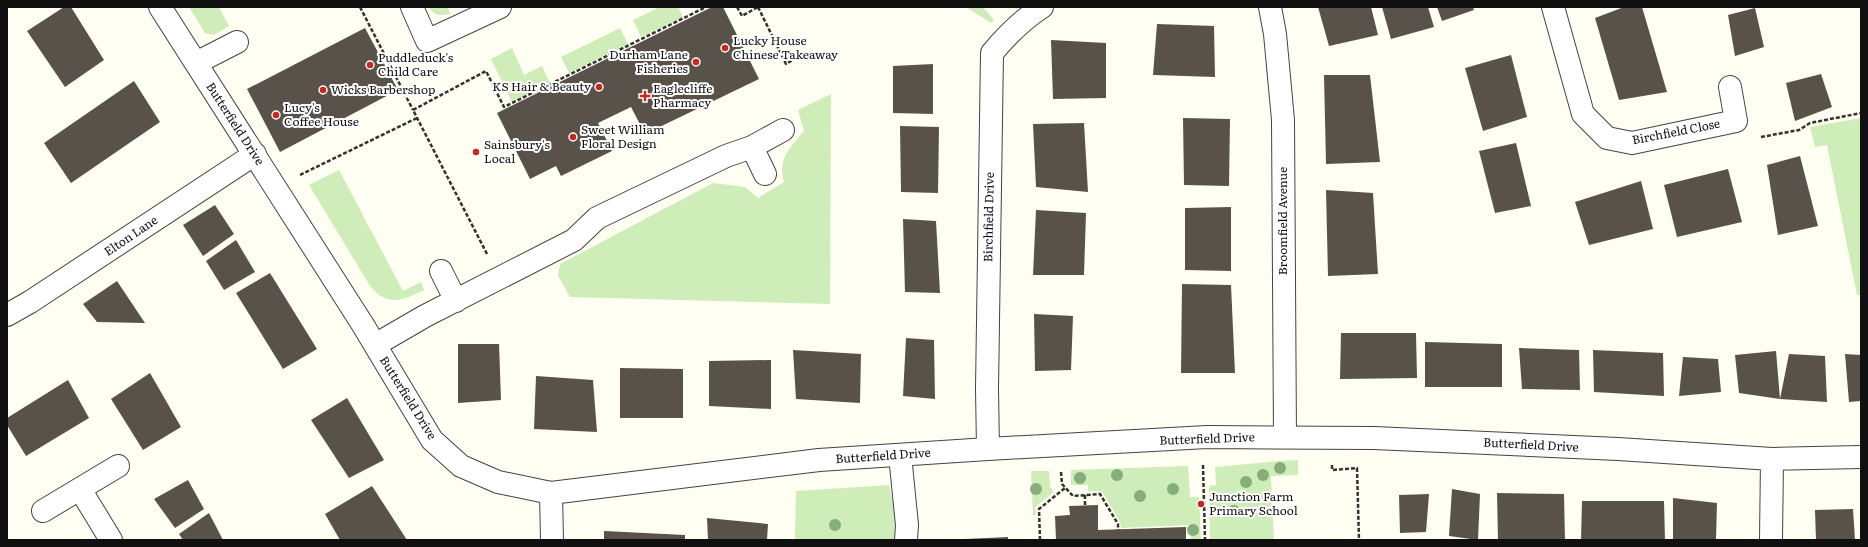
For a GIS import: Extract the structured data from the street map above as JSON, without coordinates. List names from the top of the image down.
{
  "streets": {
    "street": [
      "Butterfield Drive",
      "Birchfield Close",
      "Birchfield Drive",
      "Broomfield Avenue",
      "Elton Lane"
    ]
  },
  "crossings": [
    ["Butterfield Drive", "Birchfield Drive"],
    ["Butterfield Drive", "Broomfield Avenue"],
    ["Butterfield Drive", "Elton Lane"]
  ],
  "places": {
    "other": [
      "Lucky House Chinese Takeaway",
      "Durham Lane Fisheries",
      "Puddleduck's Child Care",
      "KS Hair & Beauty",
      "Wicks Barbershop",
      "Lucy's Coffee House",
      "Sweet William Floral Design",
      "Sainsbury's Local",
      "Junction Farm Primary School"
    ],
    "health": ["Eaglecliffe Pharmacy"]
  }
}
